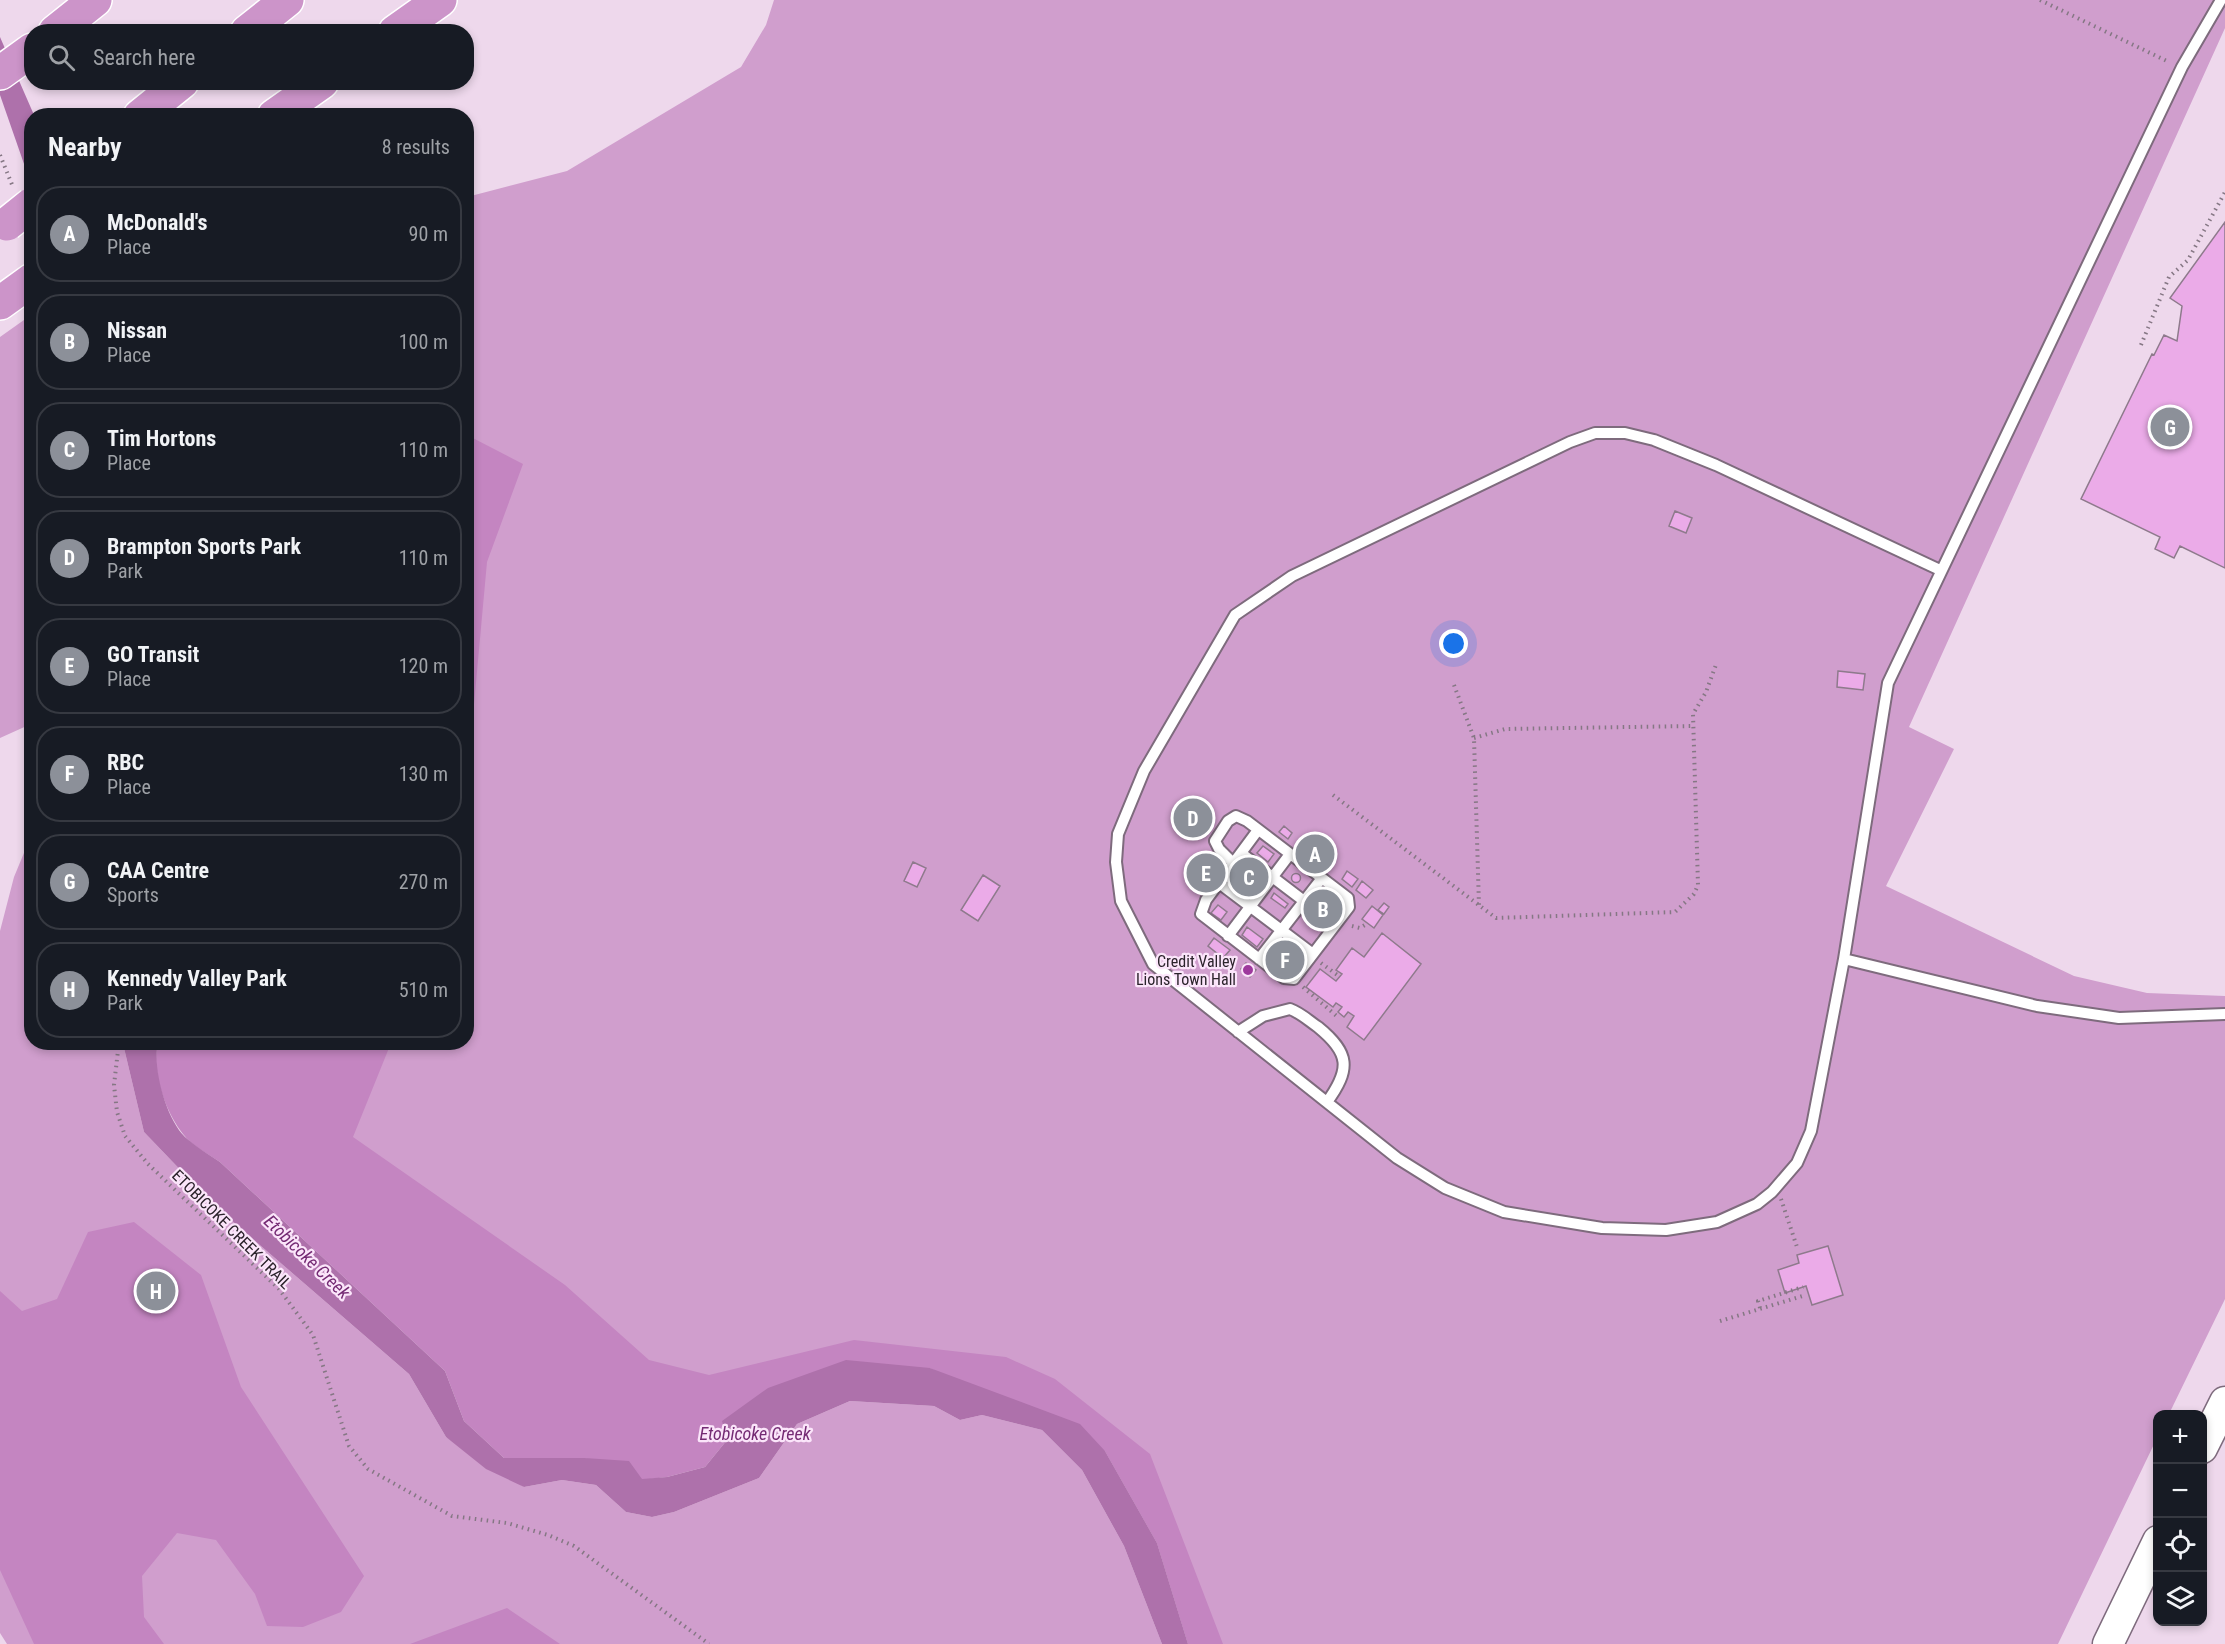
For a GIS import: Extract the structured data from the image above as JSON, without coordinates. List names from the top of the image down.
{
  "streets": {
    "path": ["ETOBICOKE CREEK TRAIL"]
  },
  "water": ["Etobicoke Creek"],
  "places": ["Credit Valley Lions Town Hall"],
  "page": {
    "search": "Search here",
    "heading": ["Nearby", "8 results"],
    "list": [
      {
        "mark": "A",
        "name": "McDonald's",
        "note": "Place",
        "value": "90 m"
      },
      {
        "mark": "B",
        "name": "Nissan",
        "note": "Place",
        "value": "100 m"
      },
      {
        "mark": "C",
        "name": "Tim Hortons",
        "note": "Place",
        "value": "110 m"
      },
      {
        "mark": "D",
        "name": "Brampton Sports Park",
        "note": "Park",
        "value": "110 m"
      },
      {
        "mark": "E",
        "name": "GO Transit",
        "note": "Place",
        "value": "120 m"
      },
      {
        "mark": "F",
        "name": "RBC",
        "note": "Place",
        "value": "130 m"
      },
      {
        "mark": "G",
        "name": "CAA Centre",
        "note": "Sports",
        "value": "270 m"
      },
      {
        "mark": "H",
        "name": "Kennedy Valley Park",
        "note": "Park",
        "value": "510 m"
      }
    ],
    "pins": [
      "G",
      "D",
      "A",
      "E",
      "C",
      "B",
      "F",
      "H"
    ],
    "map_buttons": ["+", "−"]
  }
}
